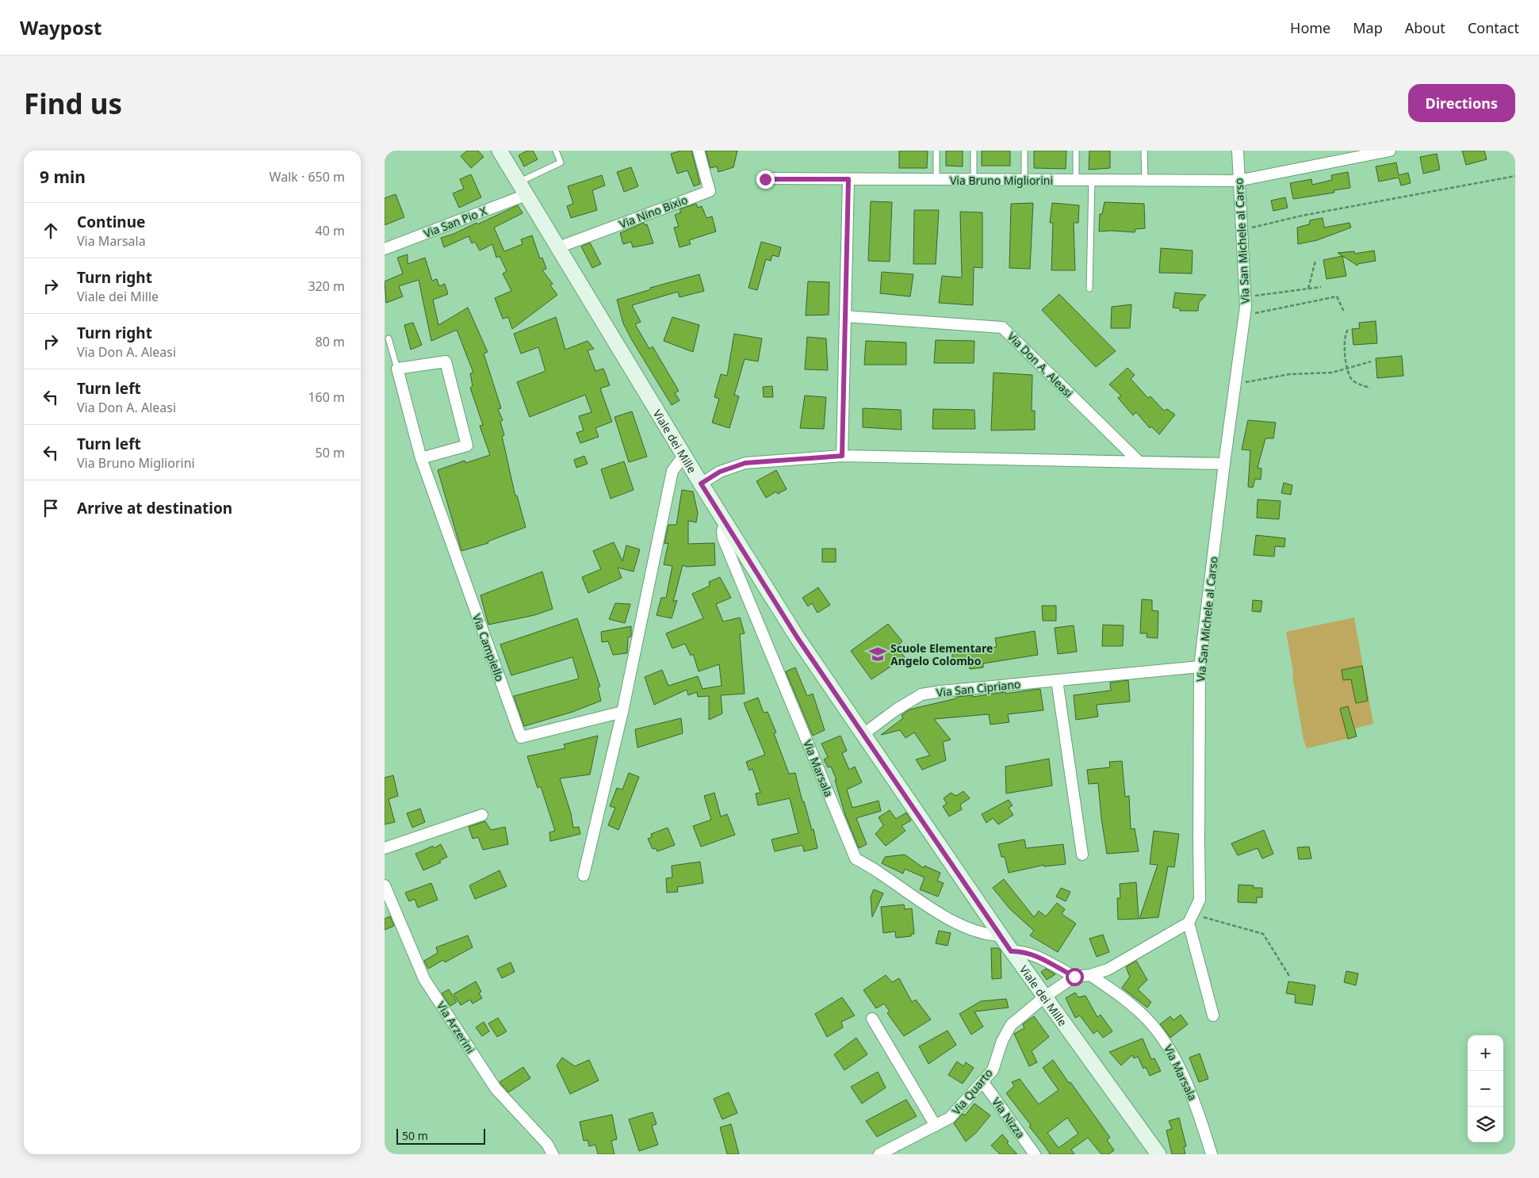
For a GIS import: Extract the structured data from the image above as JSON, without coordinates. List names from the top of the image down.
{
  "streets": {
    "main road": ["Viale dei Mille"],
    "street": [
      "Via Bruno Migliorini",
      "Via Nino Bixio",
      "Via San Pio X",
      "Via San Michele al Carso",
      "Via Don A. Aleasi",
      "Via Campiello",
      "Via San Cipriano",
      "Via Marsala",
      "Via Arzerini",
      "Via Quarto",
      "Via Nizza"
    ]
  },
  "crossings": [
    ["Via Bruno Migliorini", "Via San Michele al Carso"],
    ["Via Nino Bixio", "Viale dei Mille"],
    ["Via San Pio X", "Viale dei Mille"],
    ["Via San Michele al Carso", "Via San Cipriano"],
    ["Viale dei Mille", "Via San Cipriano"],
    ["Viale dei Mille", "Via Marsala"],
    ["Viale dei Mille", "Via Quarto"],
    ["Via Quarto", "Via Nizza"]
  ],
  "places": {
    "school or university": ["Scuole Elementare Angelo Colombo"]
  },
  "scale_bar": "50 m",
  "page": {
    "header": "Waypost",
    "nav": [
      "Home",
      "Map",
      "About",
      "Contact"
    ],
    "buttons": "Directions",
    "title": "Find us",
    "heading": ["9 min", "Walk · 650 m"],
    "list": [
      ["Continue", "Via Marsala", "40 m"],
      ["Turn right", "Viale dei Mille", "320 m"],
      ["Turn right", "Via Don A. Aleasi", "80 m"],
      ["Turn left", "Via Don A. Aleasi", "160 m"],
      ["Turn left", "Via Bruno Migliorini", "50 m"],
      "Arrive at destination"
    ],
    "map_buttons": ["+", "−"],
    "scale": "50 m"
  }
}
